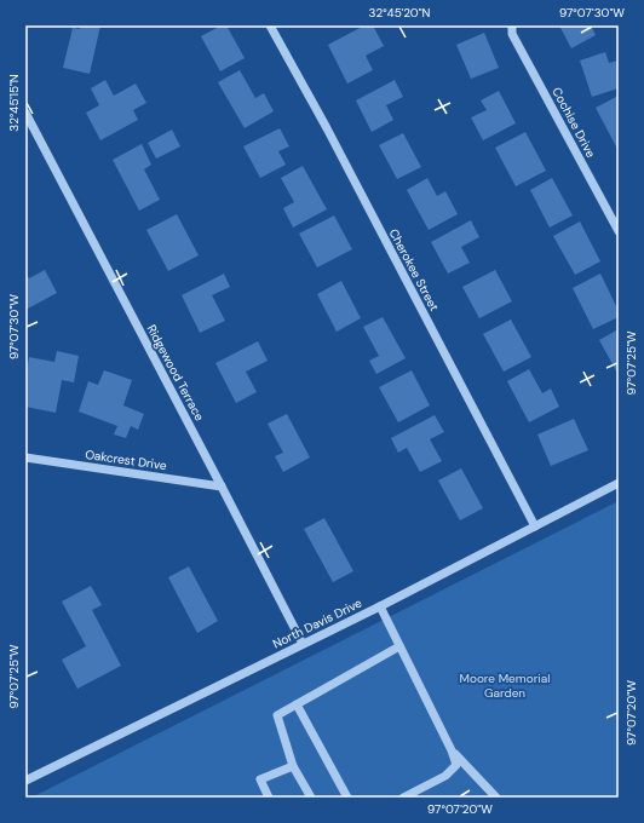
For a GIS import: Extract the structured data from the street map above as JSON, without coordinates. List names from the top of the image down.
{
  "streets": {
    "street": [
      "Cochise Drive",
      "Cherokee Street",
      "Ridgewood Terrace",
      "Oakcrest Drive",
      "North Davis Drive"
    ]
  },
  "crossings": [
    ["Cherokee Street", "North Davis Drive"],
    ["Ridgewood Terrace", "Oakcrest Drive"],
    ["Ridgewood Terrace", "North Davis Drive"]
  ],
  "parks": ["Moore Memorial Garden"],
  "coordinates": [
    "32°45'20\"N",
    "97°07'30\"W",
    "32°45'15\"N",
    "97°07'25\"W",
    "97°07'20\"W"
  ]
}
